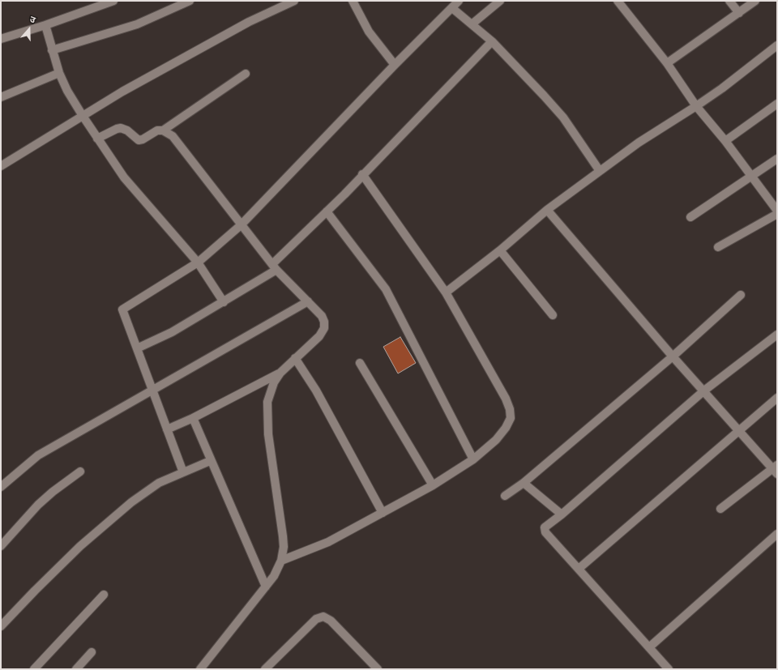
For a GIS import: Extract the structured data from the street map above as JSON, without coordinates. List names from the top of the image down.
{
  "north": "top"
}
